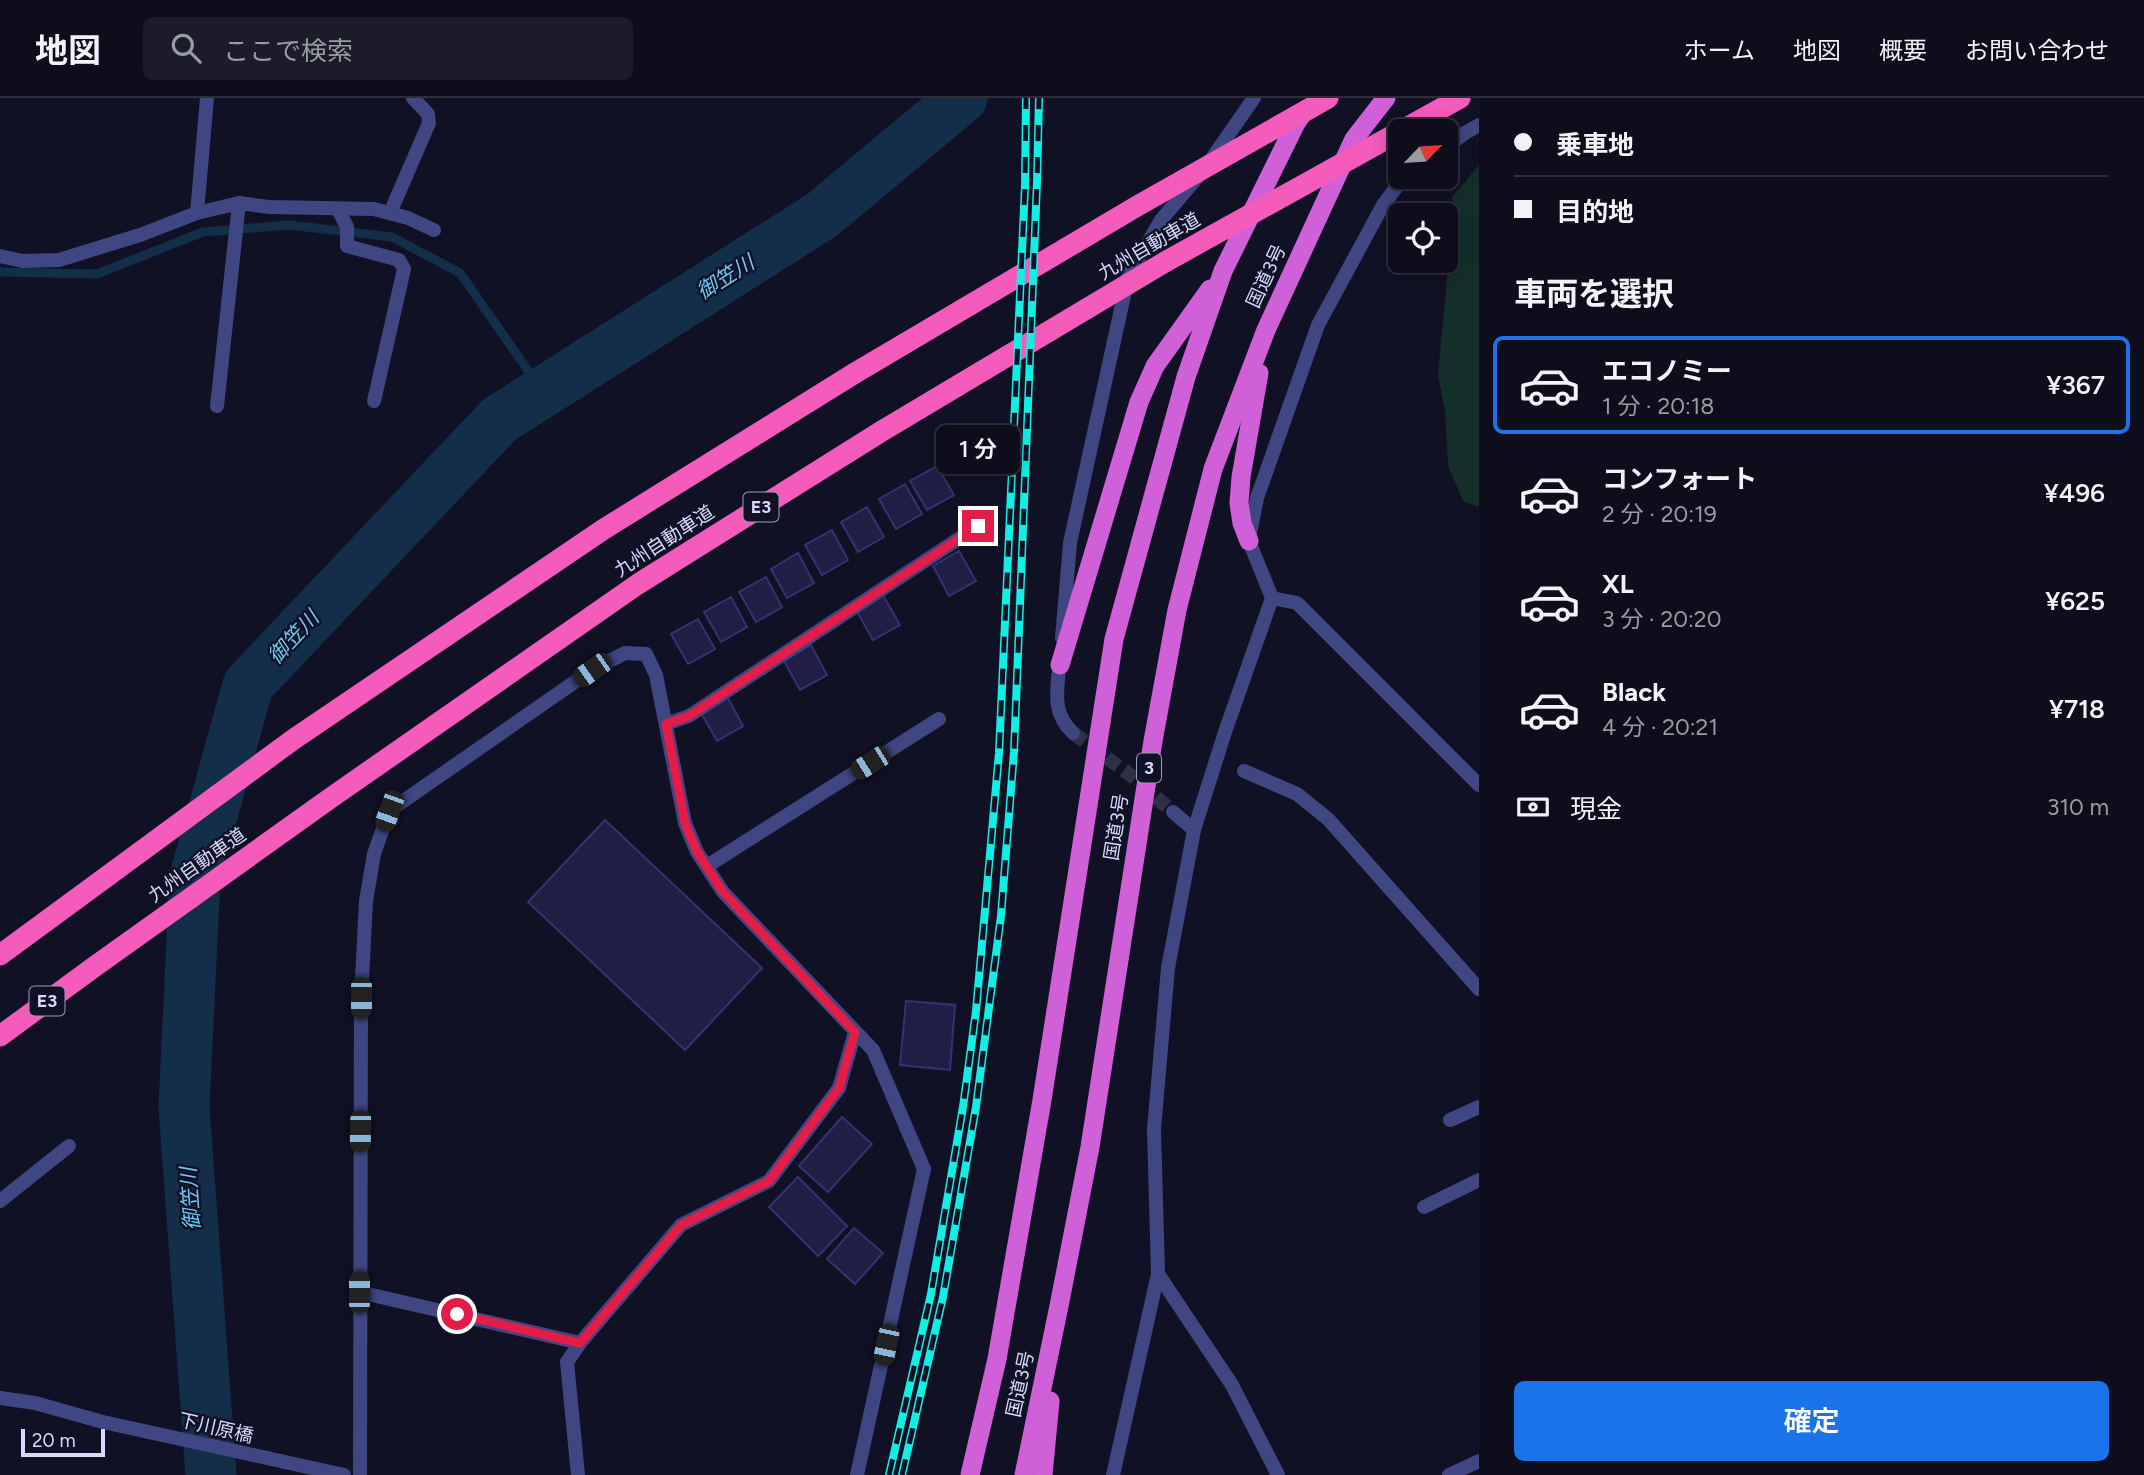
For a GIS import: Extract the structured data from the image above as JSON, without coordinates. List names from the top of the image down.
{
  "streets": {
    "highway": [
      "九州自動車道",
      "国道3号",
      "E3",
      "3"
    ],
    "street": ["下川原橋"]
  },
  "water": ["御笠川"],
  "scale_bar": "20 m",
  "north": "top right",
  "page": {
    "header": "地図",
    "search": "ここで検索",
    "nav": [
      "ホーム",
      "地図",
      "概要",
      "お問い合わせ"
    ],
    "banner": ["乗車地", "目的地"],
    "heading": "車両を選択",
    "list": [
      {
        "name": "エコノミー",
        "note": "1 分 · 20:18",
        "value": "¥367"
      },
      {
        "name": "コンフォート",
        "note": "2 分 · 20:19",
        "value": "¥496"
      },
      {
        "name": "XL",
        "note": "3 分 · 20:20",
        "value": "¥625"
      },
      {
        "name": "Black",
        "note": "4 分 · 20:21",
        "value": "¥718"
      }
    ],
    "bubble": "1 分",
    "pay": ["現金", "310 m"],
    "buttons": "確定",
    "scale": "20 m"
  }
}
